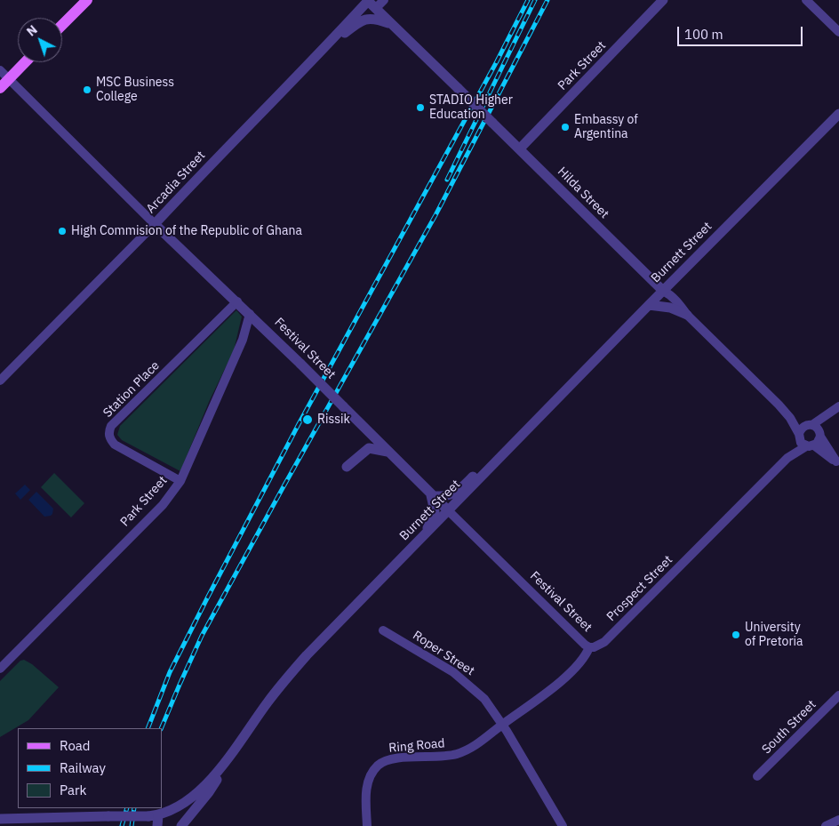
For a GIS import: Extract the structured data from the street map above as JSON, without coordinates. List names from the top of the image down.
{
  "streets": {
    "street": [
      "Park Street",
      "Arcadia Street",
      "Hilda Street",
      "Burnett Street",
      "Festival Street",
      "Station Place",
      "Prospect Street",
      "Roper Street",
      "South Street",
      "Ring Road"
    ]
  },
  "crossings": [
    ["Park Street", "Hilda Street"],
    ["Park Street", "Festival Street"],
    ["Park Street", "Station Place"],
    ["Arcadia Street", "Hilda Street"],
    ["Arcadia Street", "Festival Street"],
    ["Hilda Street", "Burnett Street"],
    ["Hilda Street", "Prospect Street"],
    ["Burnett Street", "Festival Street"],
    ["Festival Street", "Station Place"],
    ["Festival Street", "Prospect Street"],
    ["Prospect Street", "Roper Street"],
    ["Prospect Street", "Ring Road"],
    ["Roper Street", "Ring Road"]
  ],
  "places": [
    "MSC Business College",
    "STADIO Higher Education",
    "Embassy of Argentina",
    "High Commision of the Republic of Ghana",
    "Rissik",
    "University of Pretoria"
  ],
  "legend": ["Road", "Railway", "Park"],
  "scale_bar": "100 m",
  "north": "top left"
}
